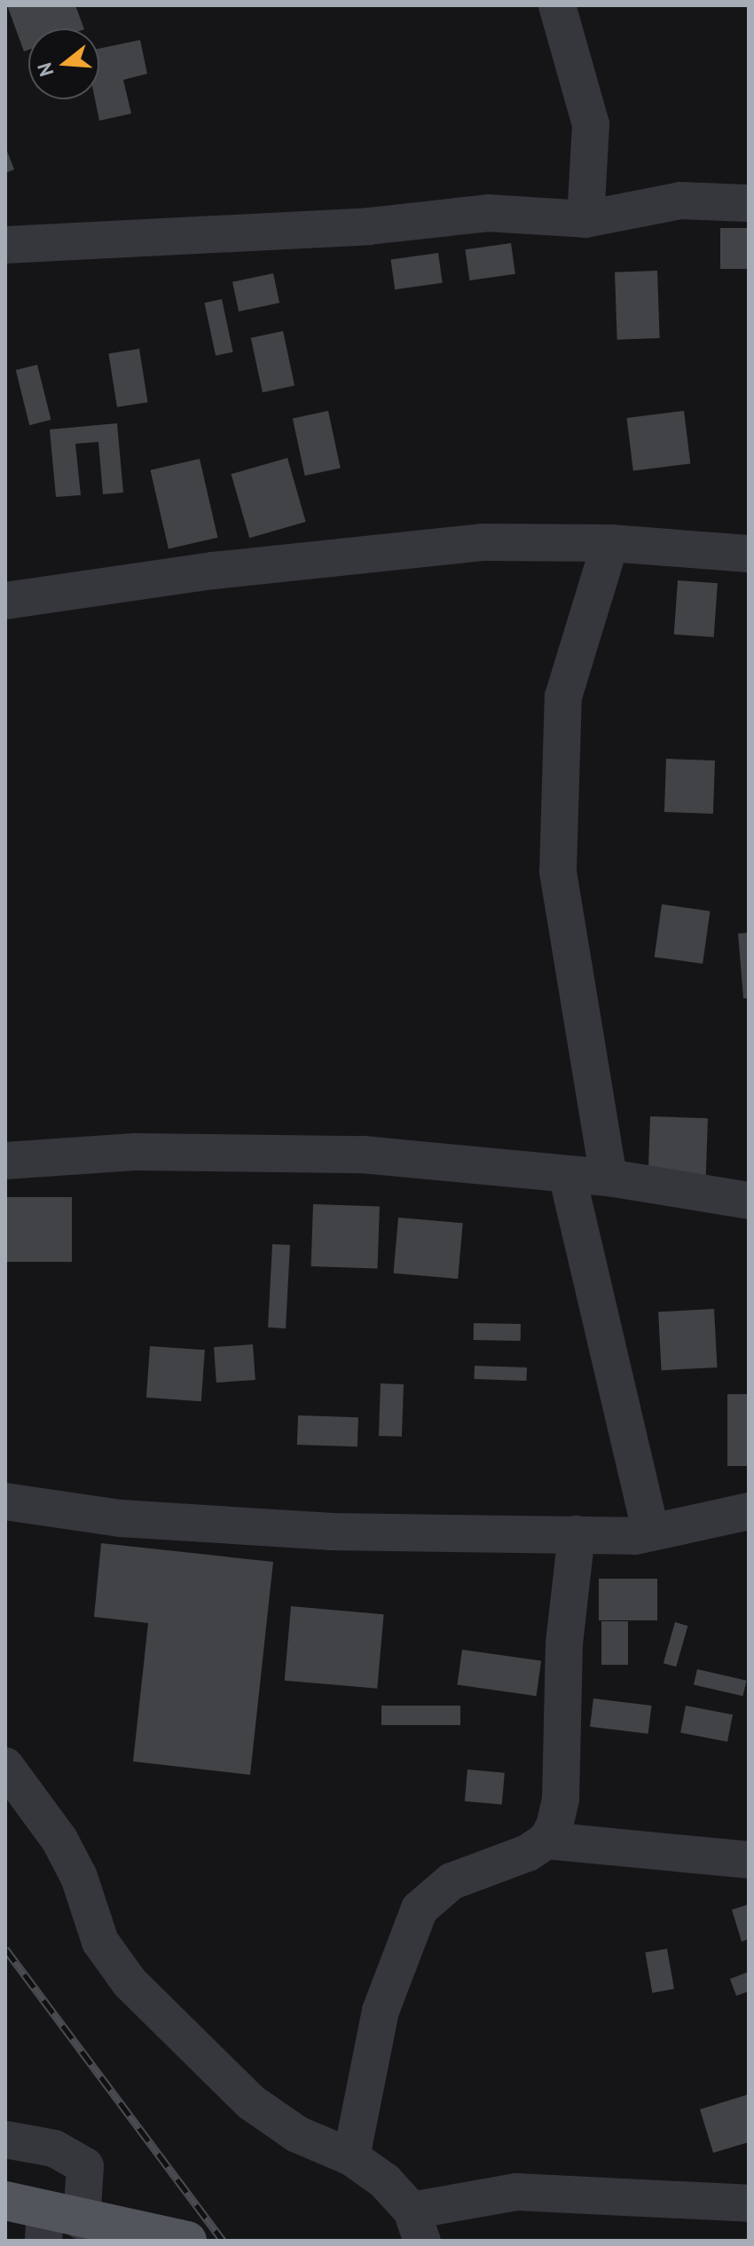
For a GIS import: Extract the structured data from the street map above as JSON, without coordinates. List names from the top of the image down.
{
  "north": "left"
}
